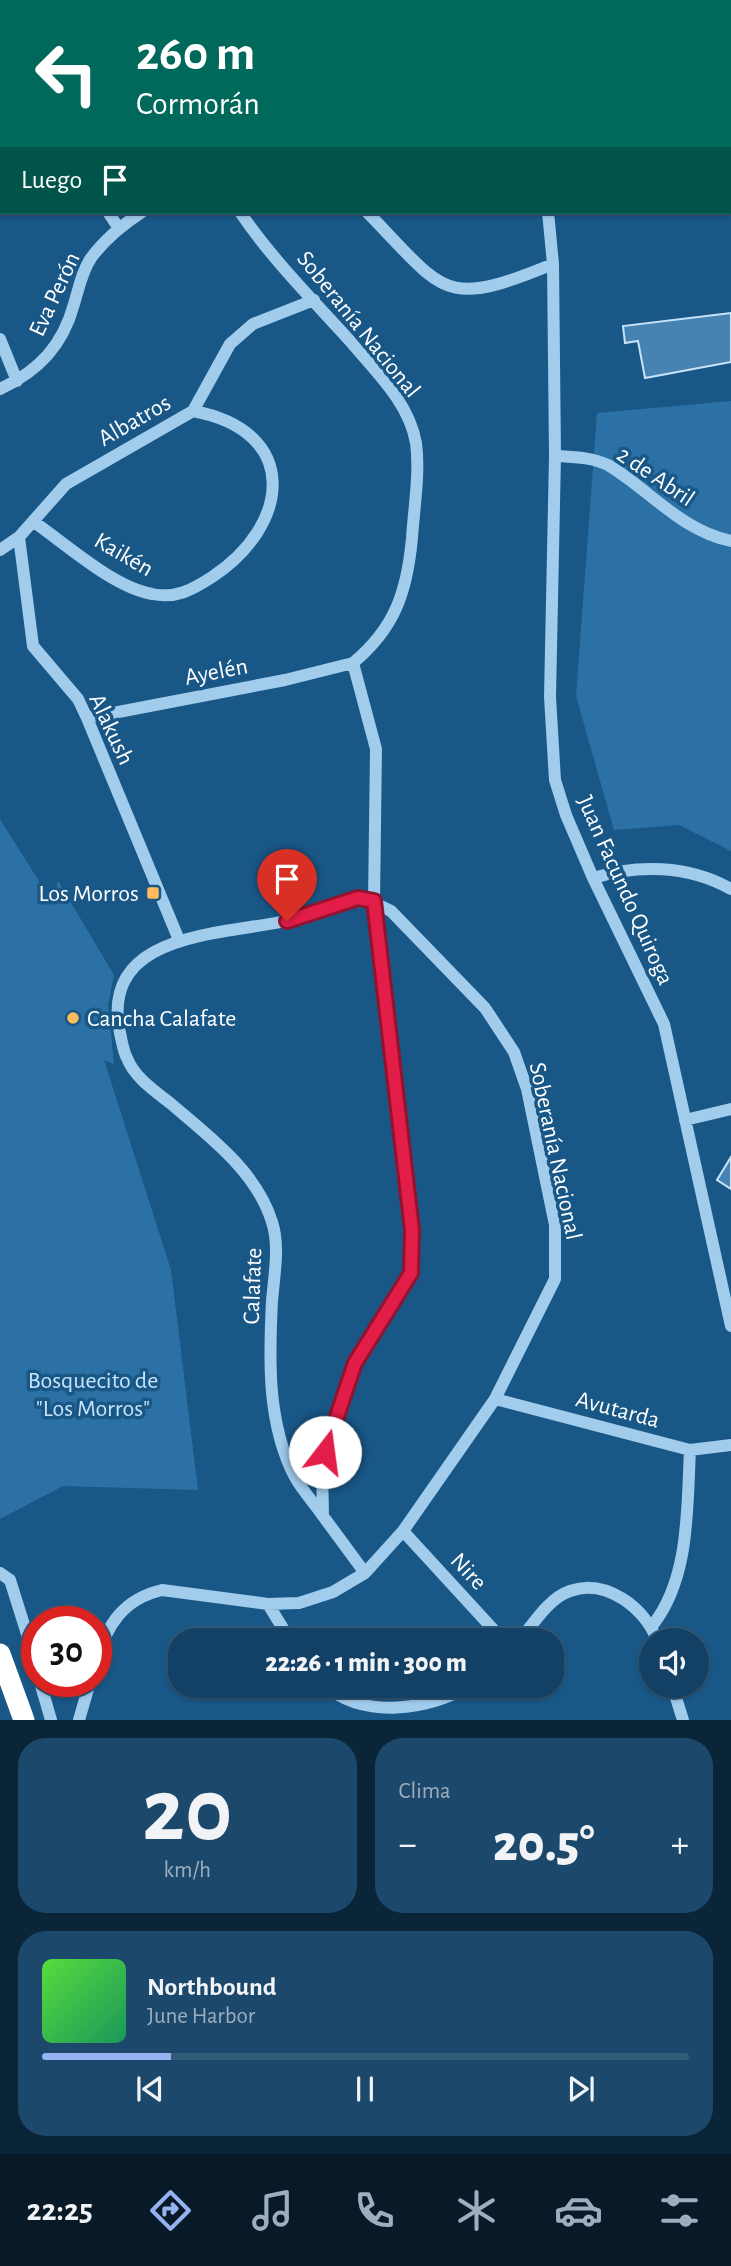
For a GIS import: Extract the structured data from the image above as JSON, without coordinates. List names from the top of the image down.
{
  "streets": {
    "street": [
      "Eva Perón",
      "Soberanía Nacional",
      "Albatros",
      "2 de Abril",
      "Kaikén",
      "Ayelén",
      "Alakush",
      "Juan Facundo Quiroga",
      "Calafate",
      "Avutarda",
      "Nire"
    ]
  },
  "crossings": [
    ["Soberanía Nacional", "Albatros"],
    ["Soberanía Nacional", "Ayelén"],
    ["Soberanía Nacional", "Calafate"],
    ["Soberanía Nacional", "Avutarda"],
    ["Soberanía Nacional", "Nire"],
    ["Albatros", "Kaikén"],
    ["Albatros", "Alakush"],
    ["2 de Abril", "Juan Facundo Quiroga"],
    ["Ayelén", "Alakush"],
    ["Alakush", "Calafate"]
  ],
  "parks": ["Bosquecito de \"Los Morros\""],
  "places": {
    "transit": ["Los Morros"],
    "other": ["Cancha Calafate"]
  },
  "page": {
    "turn": ["260 m", "Cormorán"],
    "then": "Luego",
    "limit": "30",
    "trip": "22:26 · 1 min · 300 m",
    "tile": [
      ["20", "km/h"],
      "Clima"
    ],
    "heat": ["−", "20.5°", "+"],
    "song": ["Northbound", "June Harbor"],
    "tabs": "22:25"
  }
}
